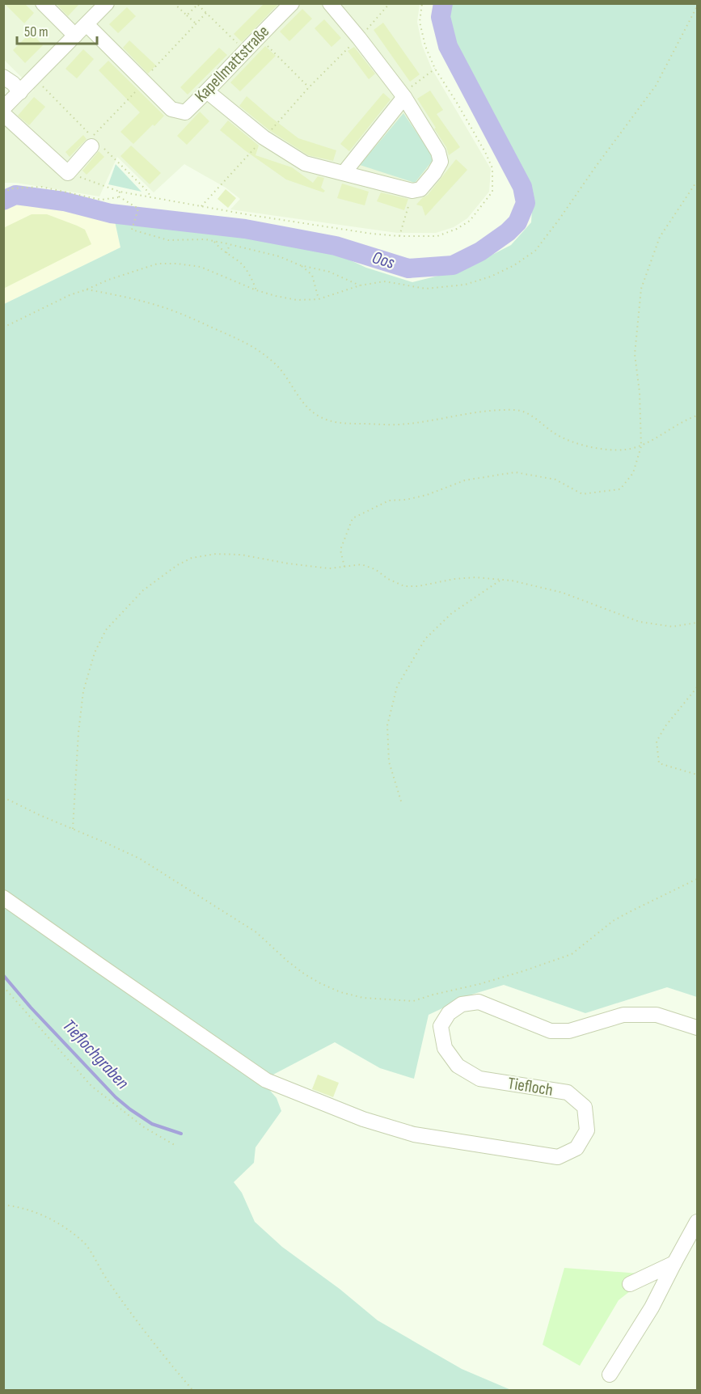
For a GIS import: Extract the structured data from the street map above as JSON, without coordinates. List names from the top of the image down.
{
  "streets": {
    "street": ["Kapellmattstraße", "Tiefloch"]
  },
  "water": ["Oos", "Tieflochgraben"],
  "scale_bar": "50 m"
}
